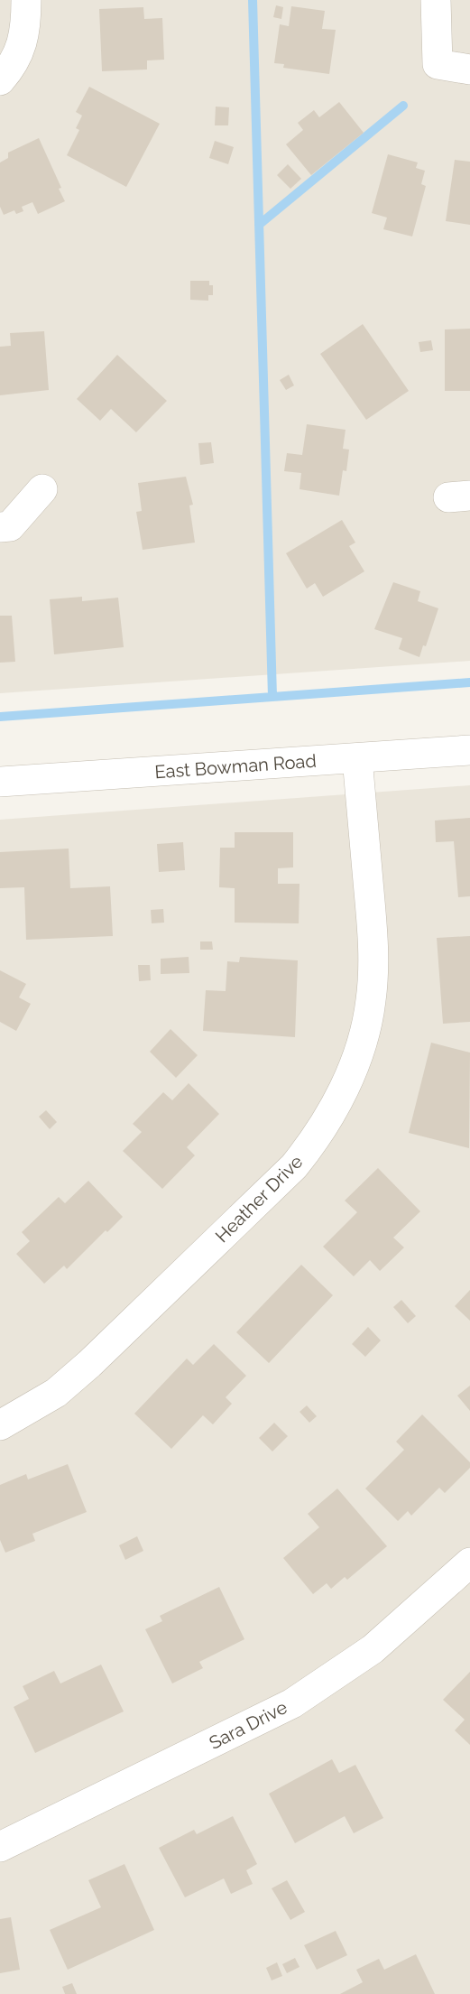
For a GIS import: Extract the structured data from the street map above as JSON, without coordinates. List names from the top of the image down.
{
  "streets": {
    "street": ["East Bowman Road", "Heather Drive", "Sara Drive"]
  },
  "crossings": [
    ["East Bowman Road", "Heather Drive"]
  ]
}
